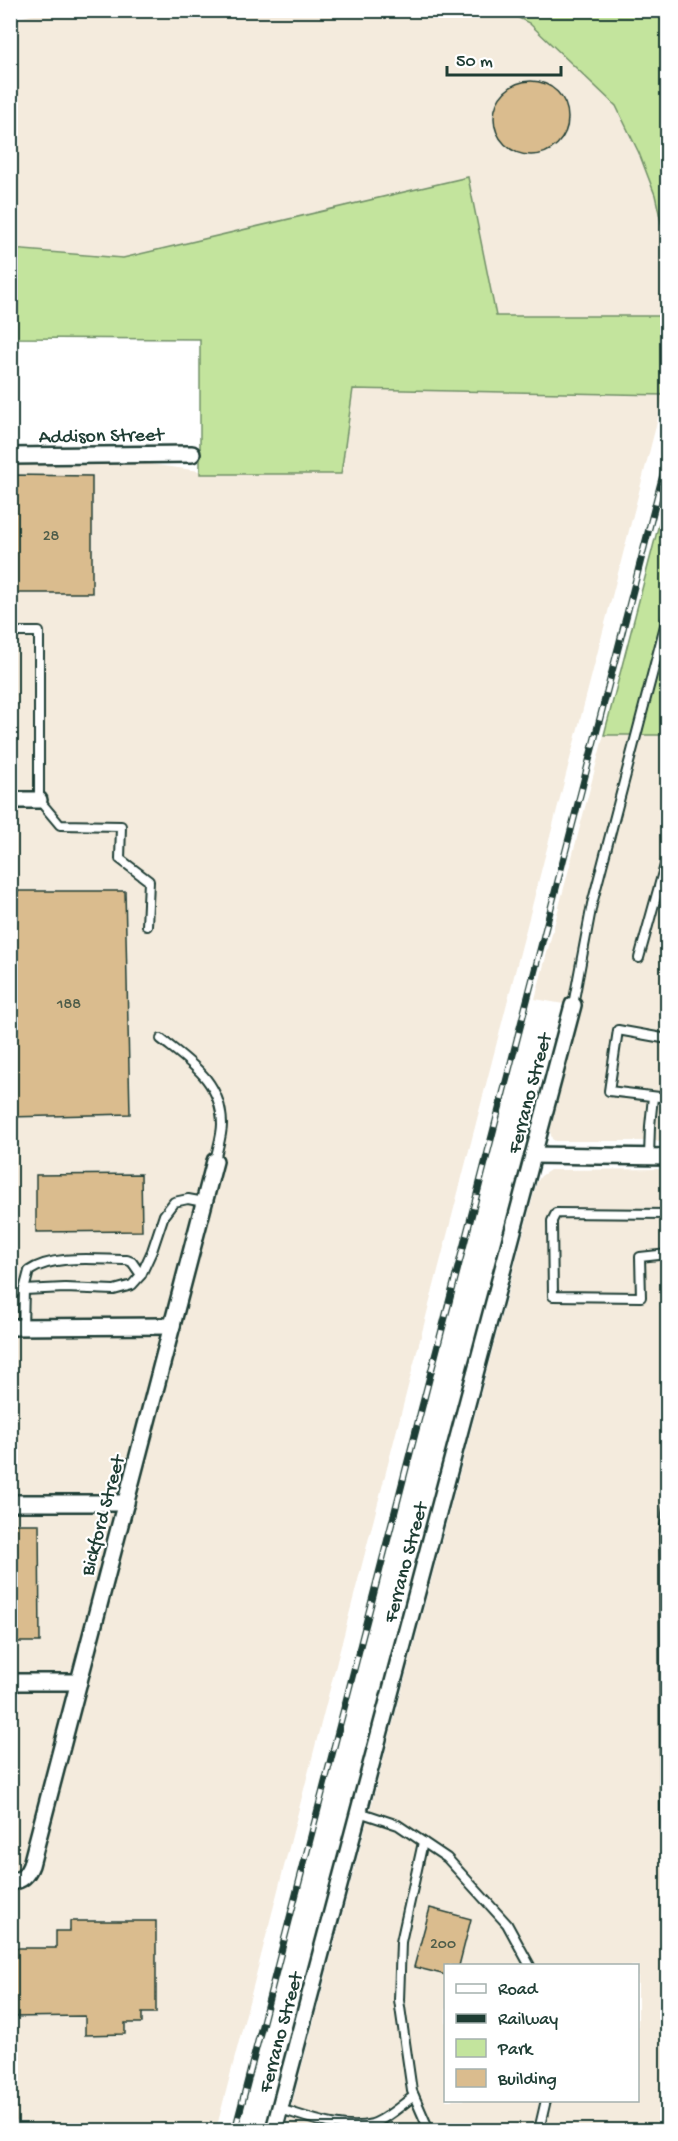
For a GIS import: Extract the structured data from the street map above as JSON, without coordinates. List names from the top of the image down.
{
  "streets": {
    "street": ["Addison Street", "Ferrano Street", "Bickford Street"]
  },
  "house_numbers": ["28", "188", "200"],
  "legend": [
    "Road",
    "Railway",
    "Park",
    "Building"
  ],
  "scale_bar": "50 m"
}
